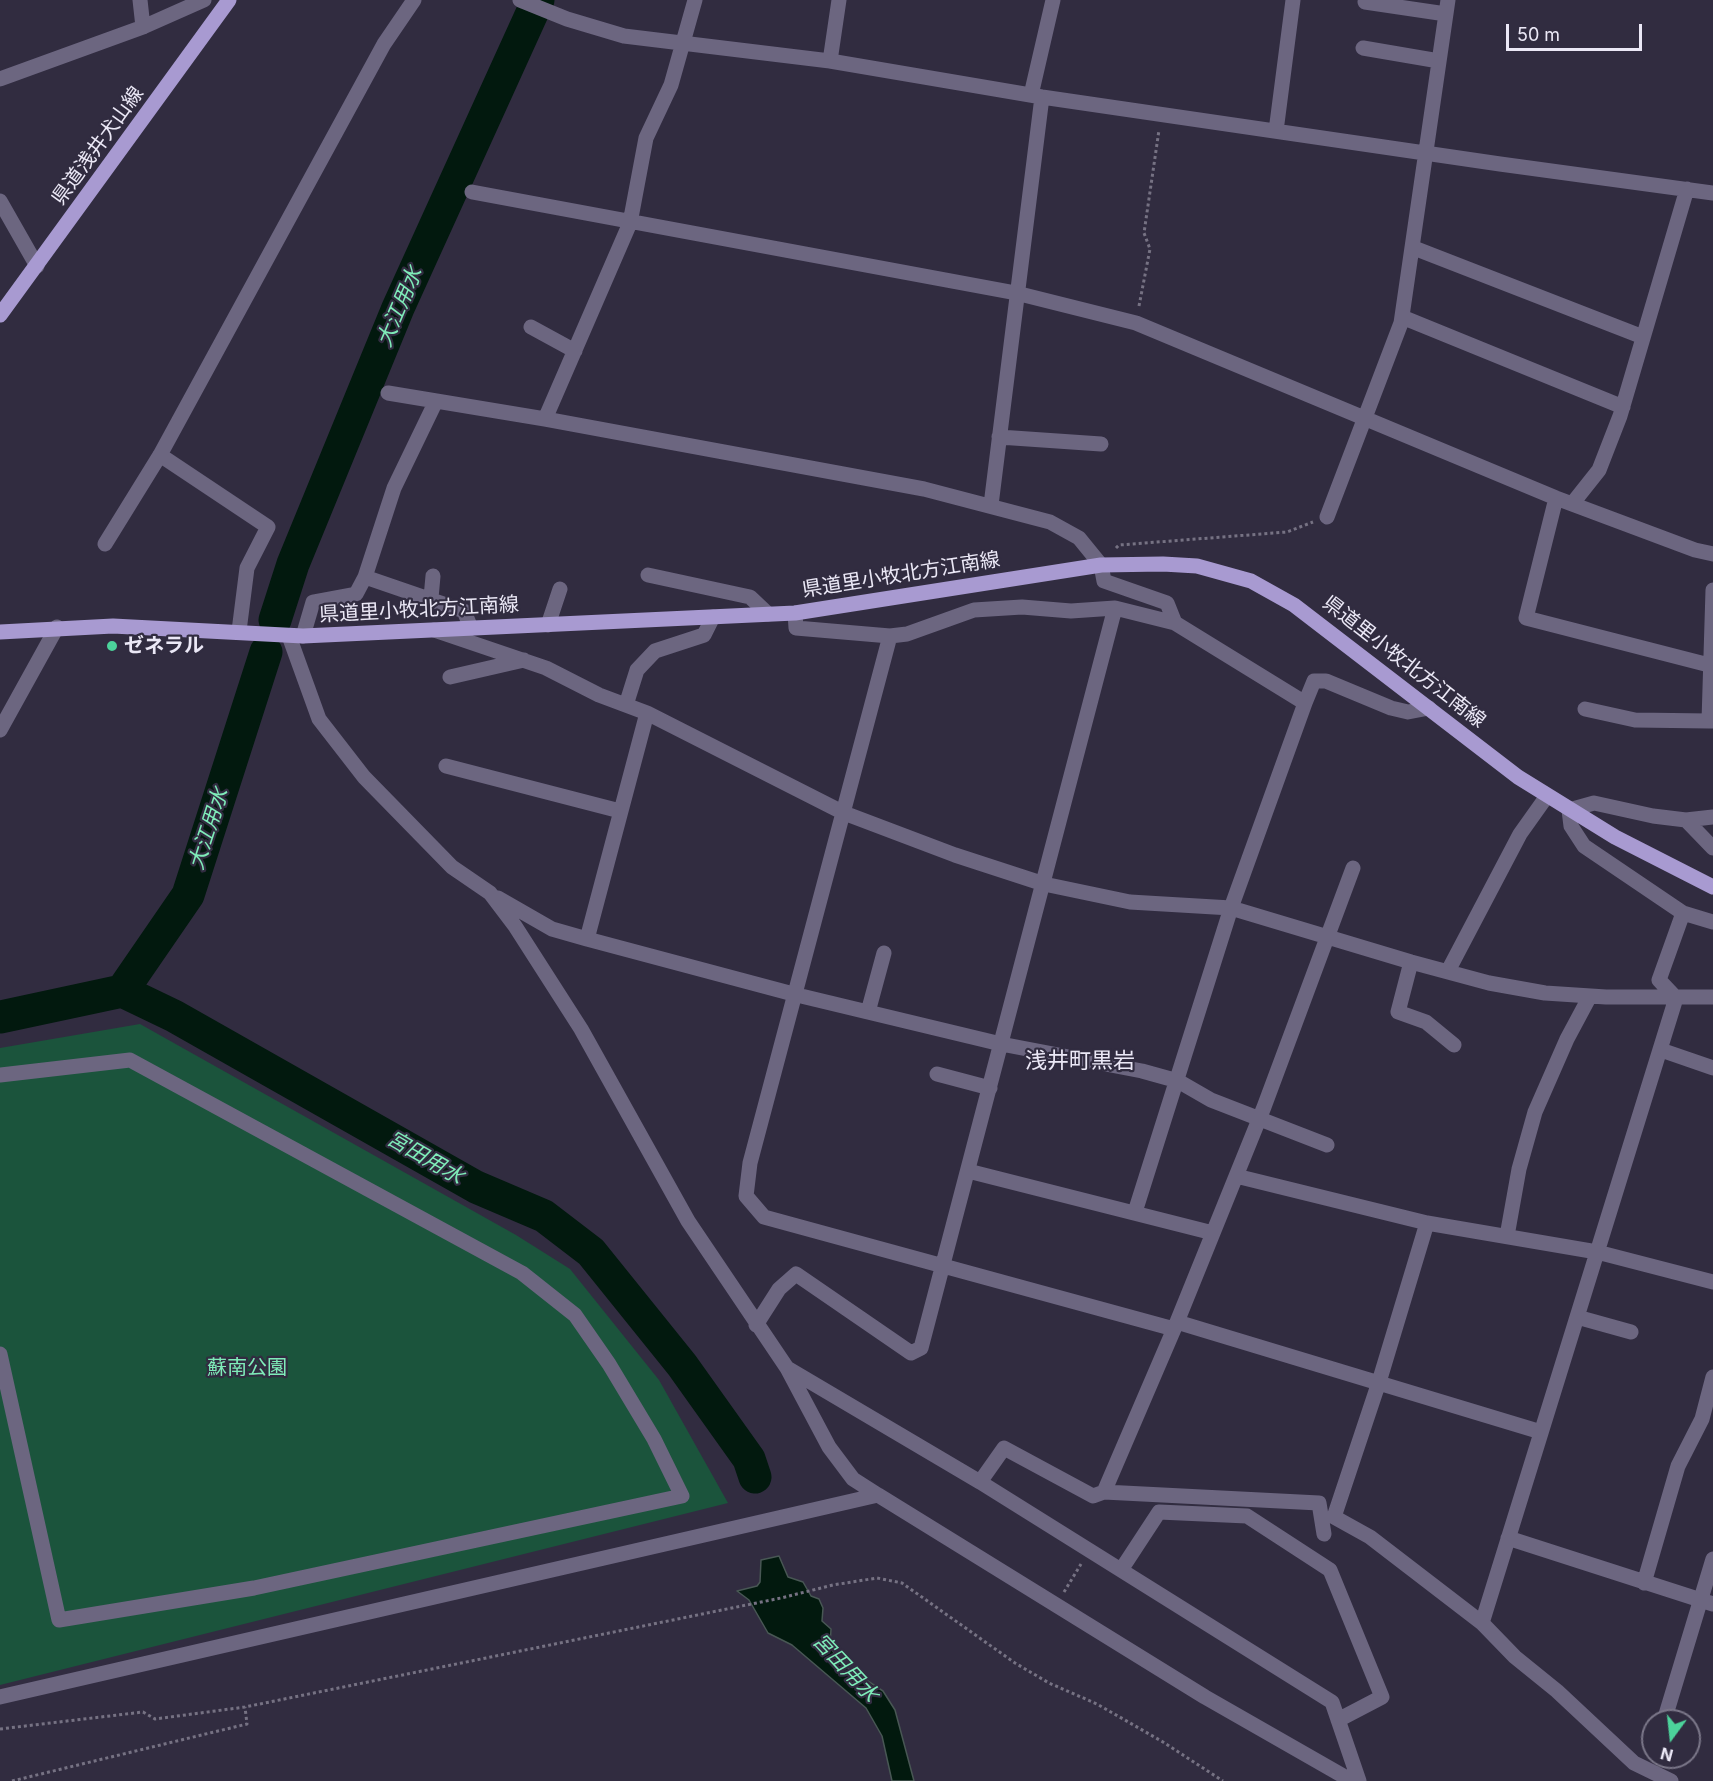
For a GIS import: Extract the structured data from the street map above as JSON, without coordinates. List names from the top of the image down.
{
  "streets": {
    "main road": ["県道浅井犬山線", "県道里小牧北方江南線"]
  },
  "districts": ["浅井町黒岩"],
  "water": ["大江用水", "宮田用水"],
  "parks": ["蘇南公園"],
  "places": ["ゼネラル"],
  "scale_bar": "50 m",
  "north": "bottom"
}
